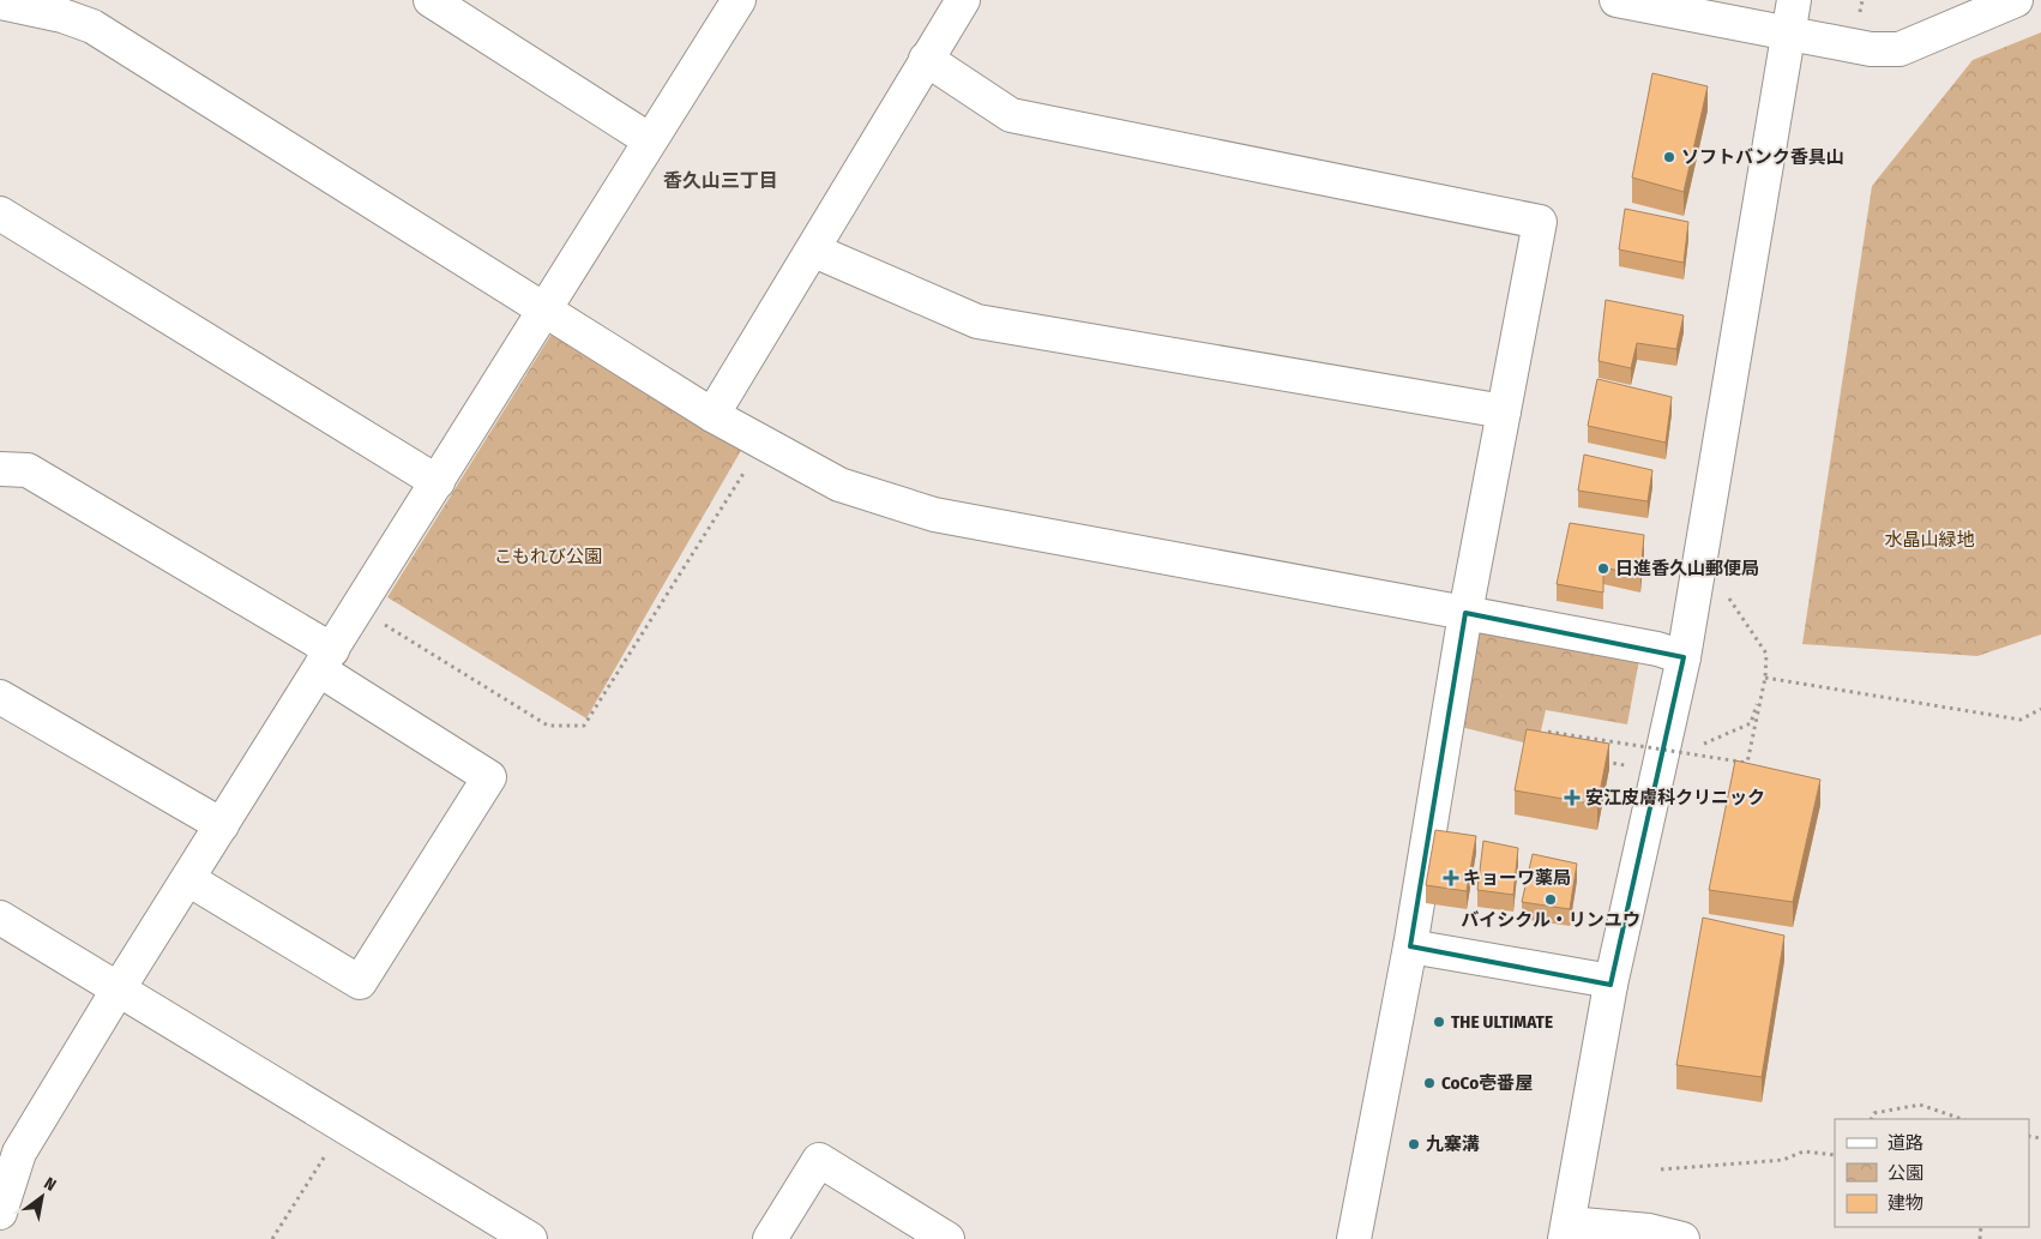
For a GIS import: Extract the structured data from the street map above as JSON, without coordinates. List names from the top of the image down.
{
  "districts": ["香久山三丁目"],
  "parks": ["水晶山緑地", "こもれび公園"],
  "places": {
    "other": [
      "ソフトバンク香具山",
      "日進香久山郵便局",
      "バイシクル・リンユウ",
      "THE ULTIMATE",
      "CoCo壱番屋",
      "九寨溝"
    ],
    "health": ["安江皮膚科クリニック", "キョーワ薬局"]
  },
  "legend": ["道路", "公園", "建物"],
  "north": "top right"
}
